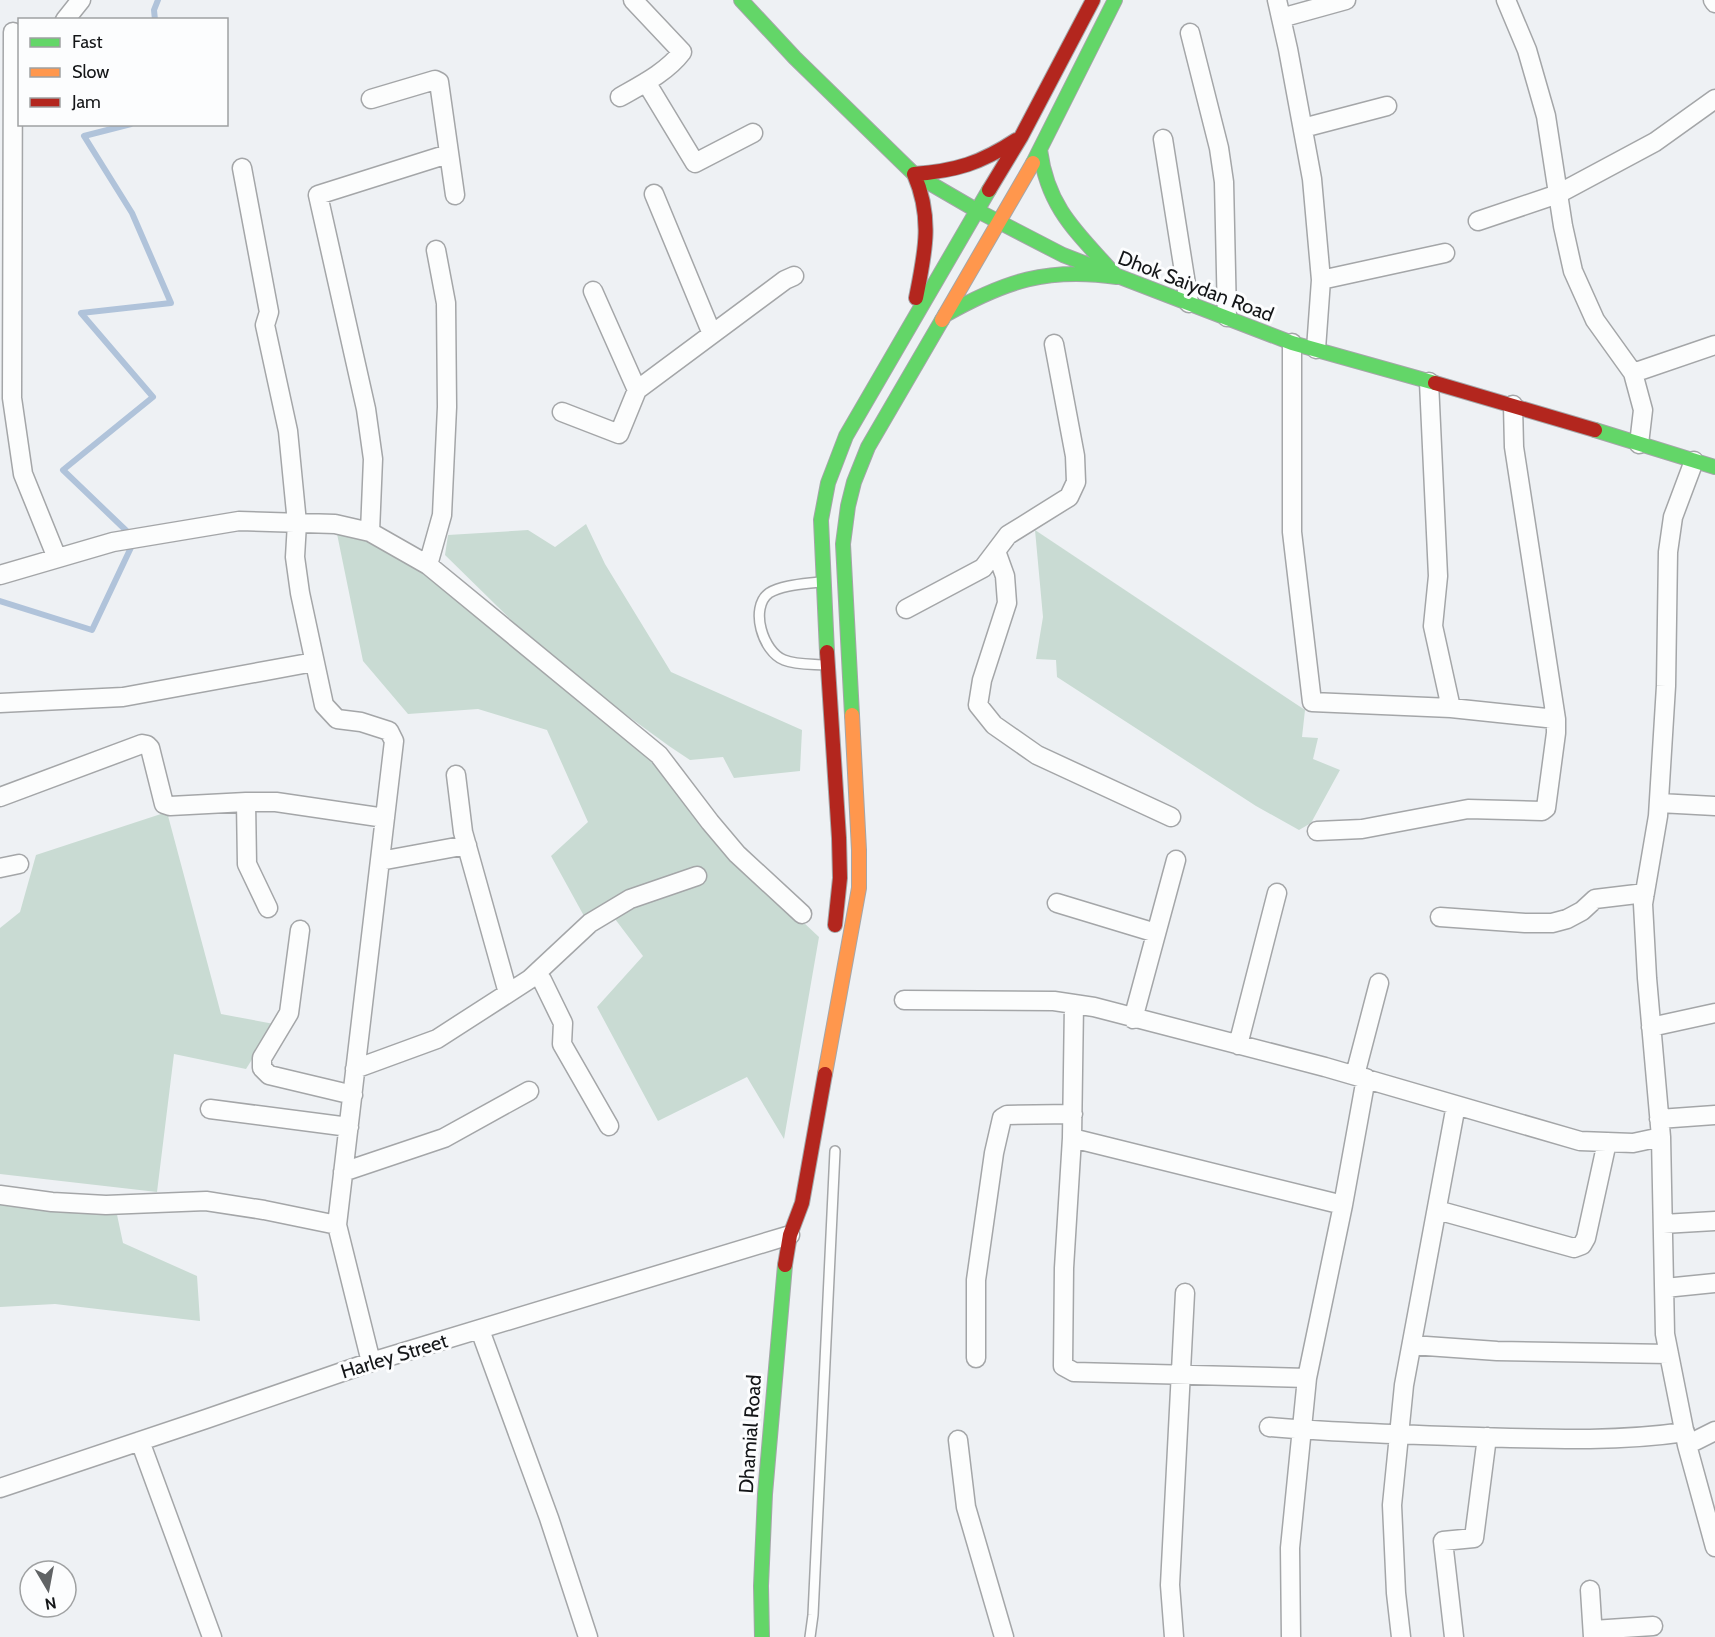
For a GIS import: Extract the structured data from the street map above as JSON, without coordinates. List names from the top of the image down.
{
  "streets": {
    "main road": ["Dhok Saiydan Road", "Dhamial Road"],
    "street": ["Harley Street"]
  },
  "crossings": [
    ["Harley Street", "Dhamial Road"]
  ],
  "legend": ["Fast", "Slow", "Jam"],
  "north": "bottom"
}
